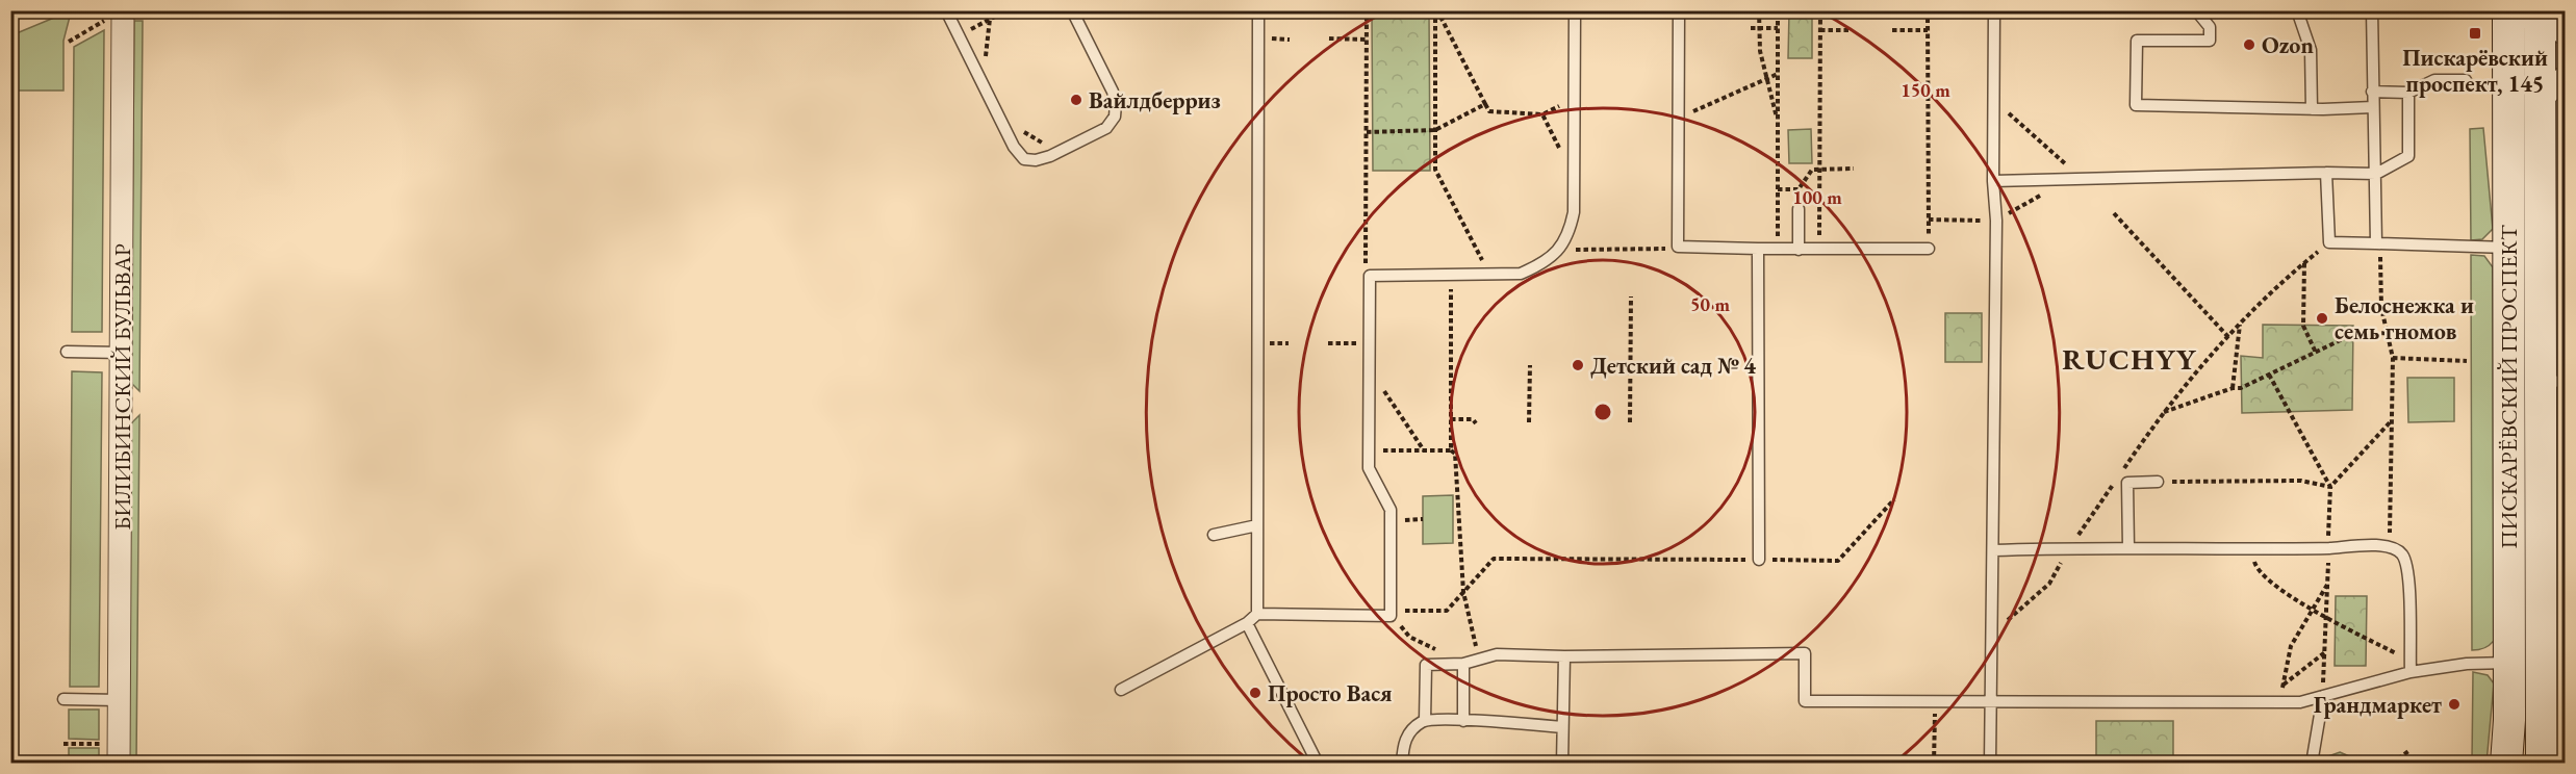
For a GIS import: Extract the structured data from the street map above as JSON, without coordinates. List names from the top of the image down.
{
  "streets": {
    "main road": ["ПИСКАРЁВСКИЙ ПРОСПЕКТ"],
    "street": ["БИЛИБИНСКИЙ БУЛЬВАР"]
  },
  "districts": ["RUCHYY"],
  "places": {
    "transit": ["Пискарёвский проспект, 145"],
    "other": [
      "Ozon",
      "Вайлдберриз",
      "Белоснежка и семь гномов",
      "Детский сад № 4",
      "Просто Вася",
      "Грандмаркет"
    ]
  },
  "rings": ["150 m", "100 m", "50 m"]
}
